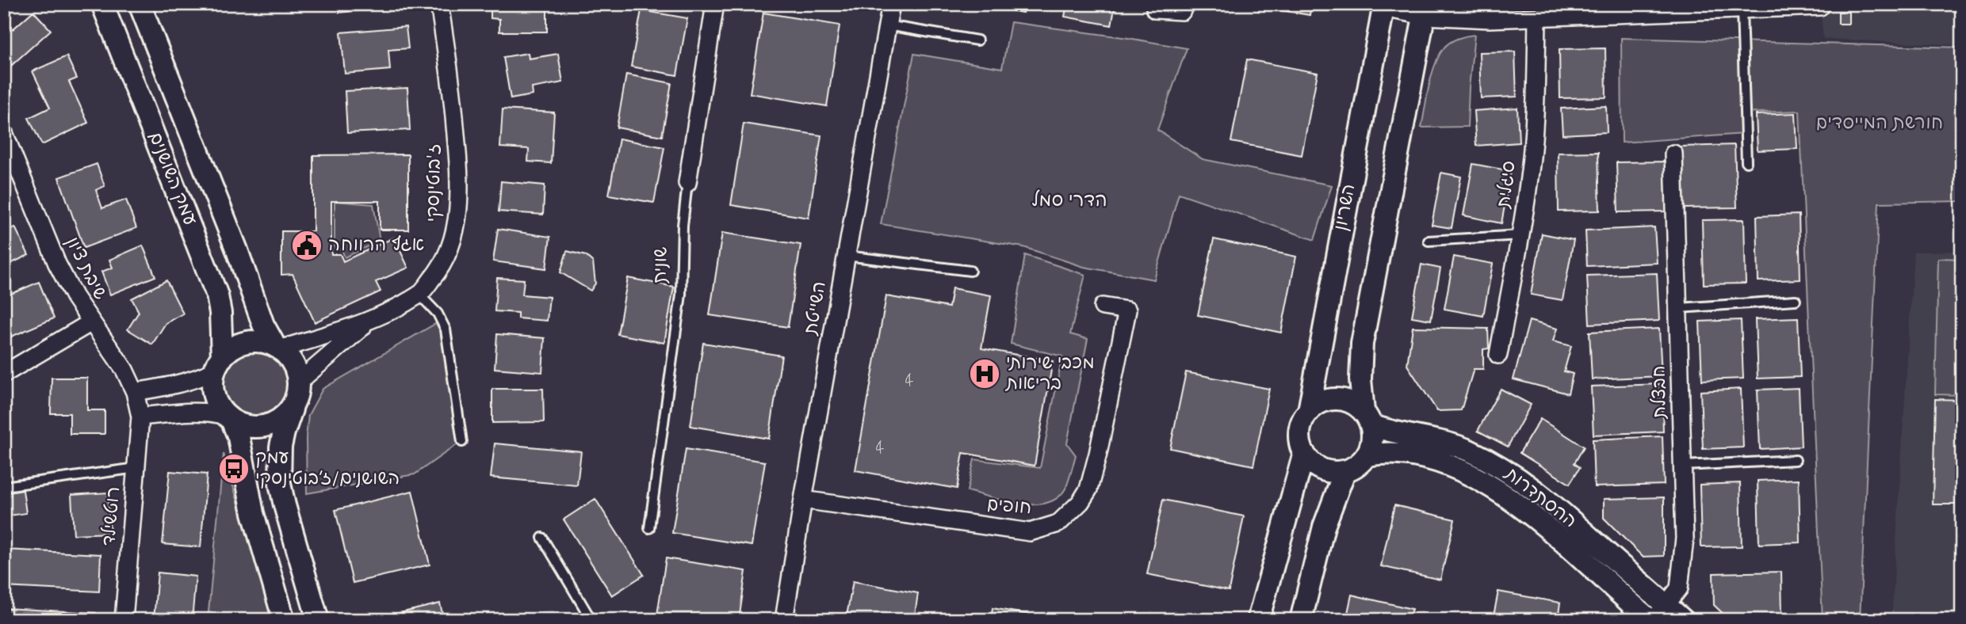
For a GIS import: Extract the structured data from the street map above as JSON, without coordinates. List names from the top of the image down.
{
  "streets": {
    "street": [
      "עמק השושנים",
      "ז'בוטינסקי",
      "סיגלית",
      "השריון",
      "שונית",
      "שיבת ציון",
      "השייטת",
      "חבצלת",
      "ההסתדרות",
      "חופים",
      "רוטשילד"
    ]
  },
  "crossings": [
    ["עמק השושנים", "ז'בוטינסקי"],
    ["השריון", "ההסתדרות"],
    ["שיבת ציון", "רוטשילד"],
    ["השייטת", "חופים"],
    ["חבצלת", "ההסתדרות"]
  ],
  "districts": ["הדרי סמל"],
  "parks": ["חורשת המייסדים"],
  "places": {
    "public building": ["אגף הרווחה"],
    "hospital": ["מכבי שירותי בריאות"],
    "bus stop": ["עמק השושנים/ז׳בוטינסקי"]
  },
  "house_numbers": ["4", "4"]
}
